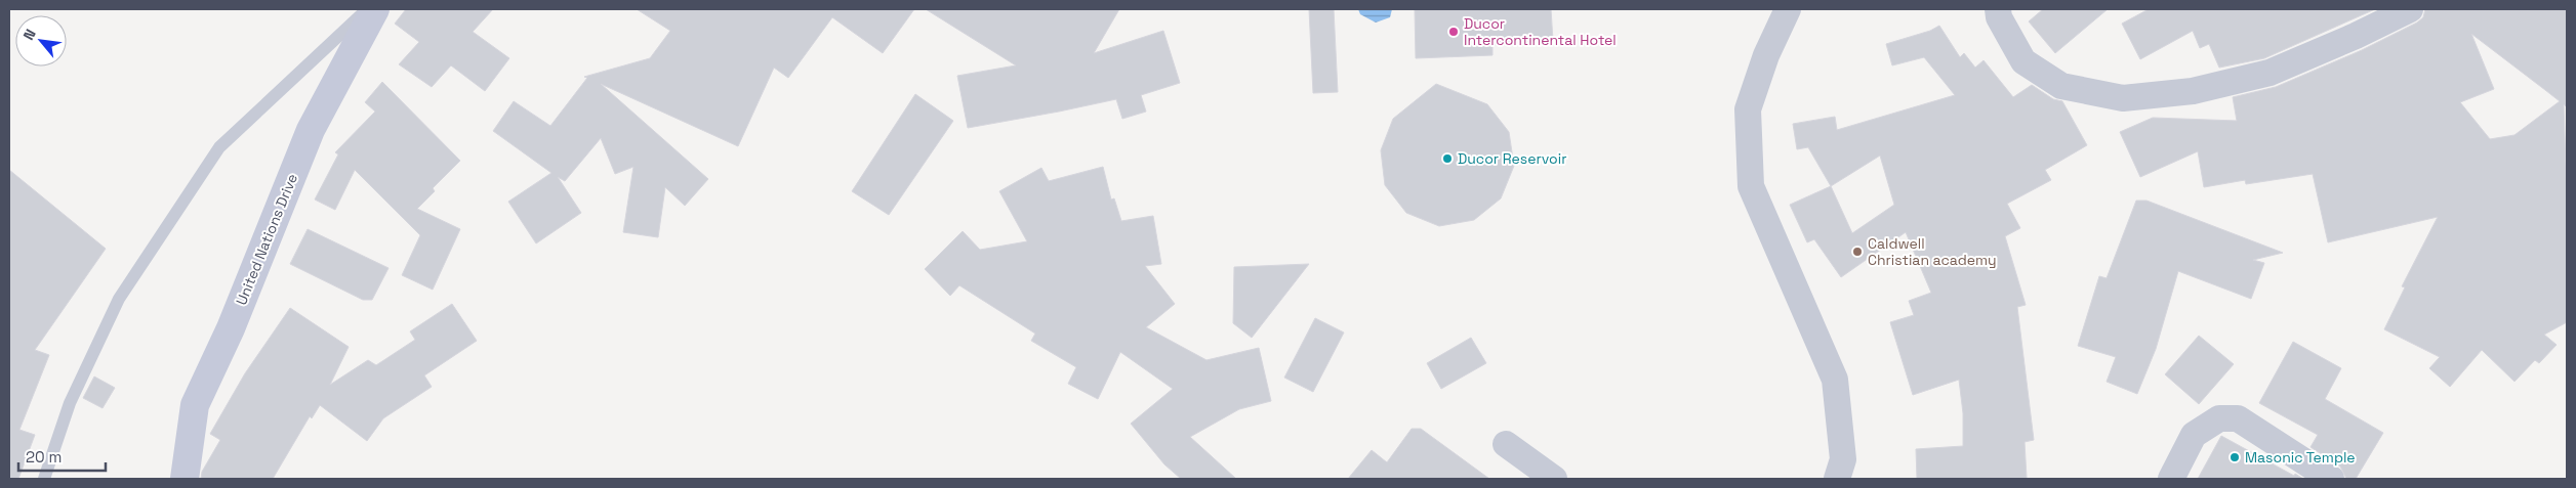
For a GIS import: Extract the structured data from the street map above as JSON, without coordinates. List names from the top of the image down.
{
  "streets": {
    "main road": ["United Nations Drive"]
  },
  "places": [
    "Ducor Intercontinental Hotel",
    "Ducor Reservoir",
    "Caldwell Christian academy",
    "Masonic Temple"
  ],
  "scale_bar": "20 m",
  "north": "top left"
}
